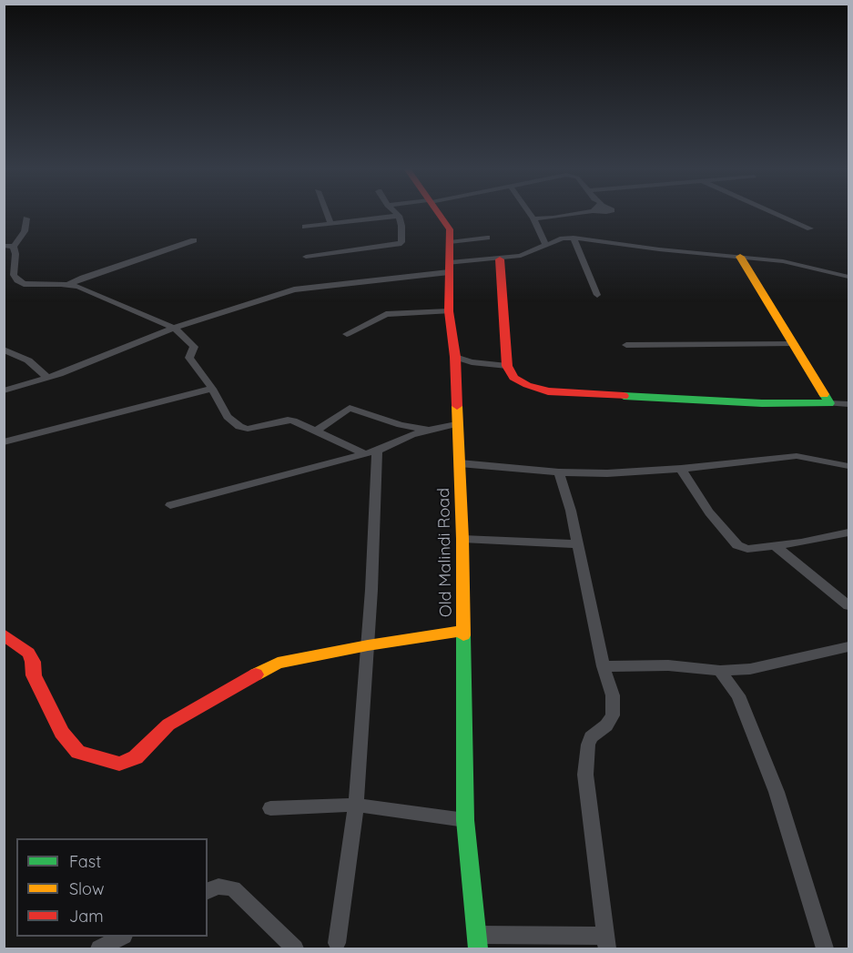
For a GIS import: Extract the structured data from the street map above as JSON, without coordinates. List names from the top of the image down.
{
  "streets": {
    "street": ["Old Malindi Road"]
  },
  "legend": ["Fast", "Slow", "Jam"]
}
